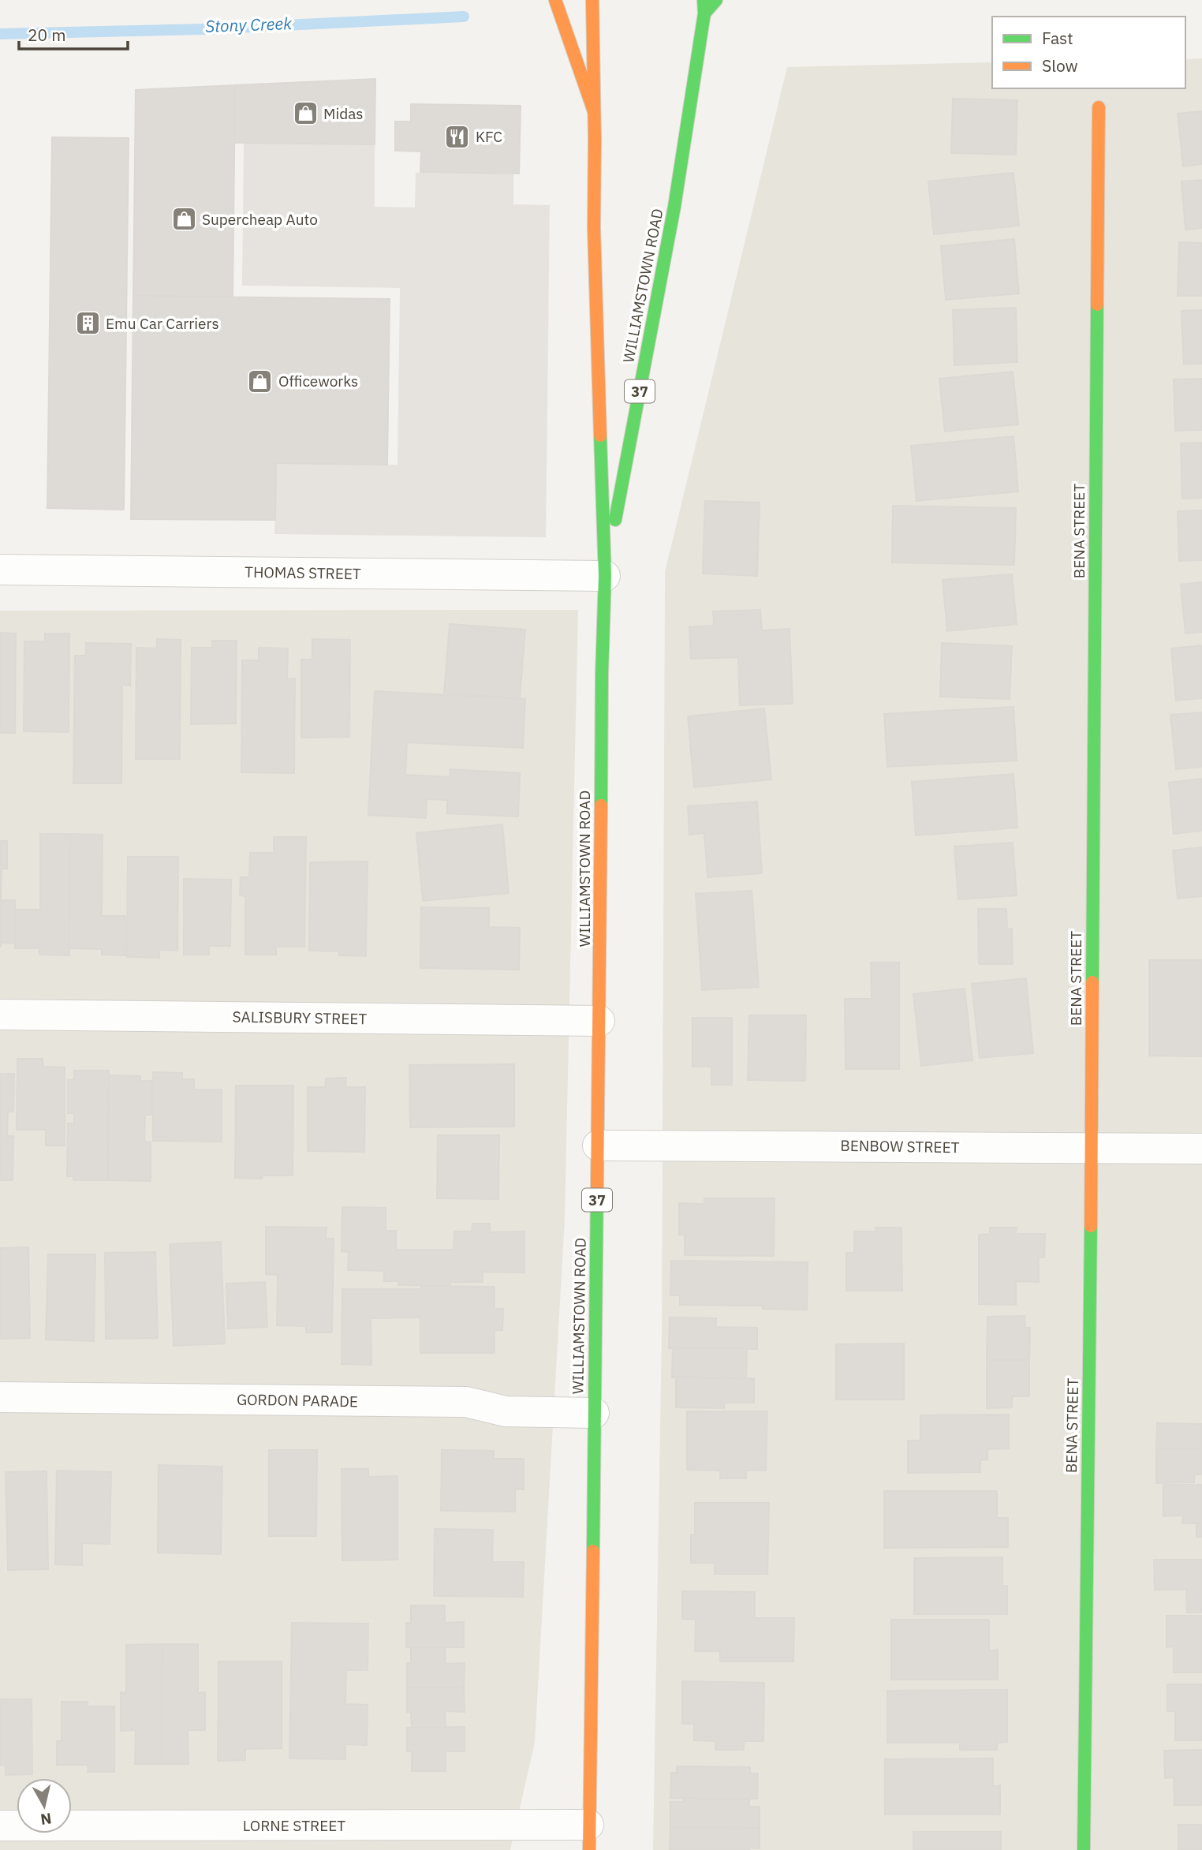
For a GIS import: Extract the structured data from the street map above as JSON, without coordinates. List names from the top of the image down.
{
  "streets": {
    "main road": ["WILLIAMSTOWN ROAD", "37", "BENA STREET"],
    "street": [
      "THOMAS STREET",
      "SALISBURY STREET",
      "BENBOW STREET",
      "GORDON PARADE",
      "LORNE STREET"
    ]
  },
  "crossings": [
    ["WILLIAMSTOWN ROAD", "THOMAS STREET"],
    ["WILLIAMSTOWN ROAD", "SALISBURY STREET"],
    ["WILLIAMSTOWN ROAD", "BENBOW STREET"],
    ["WILLIAMSTOWN ROAD", "GORDON PARADE"],
    ["WILLIAMSTOWN ROAD", "LORNE STREET"],
    ["BENA STREET", "BENBOW STREET"]
  ],
  "water": ["Stony Creek"],
  "places": {
    "shop": ["Midas", "Supercheap Auto", "Officeworks"],
    "restaurant": ["KFC"],
    "building": ["Emu Car Carriers"]
  },
  "legend": ["Fast", "Slow"],
  "scale_bar": "20 m",
  "north": "bottom"
}
